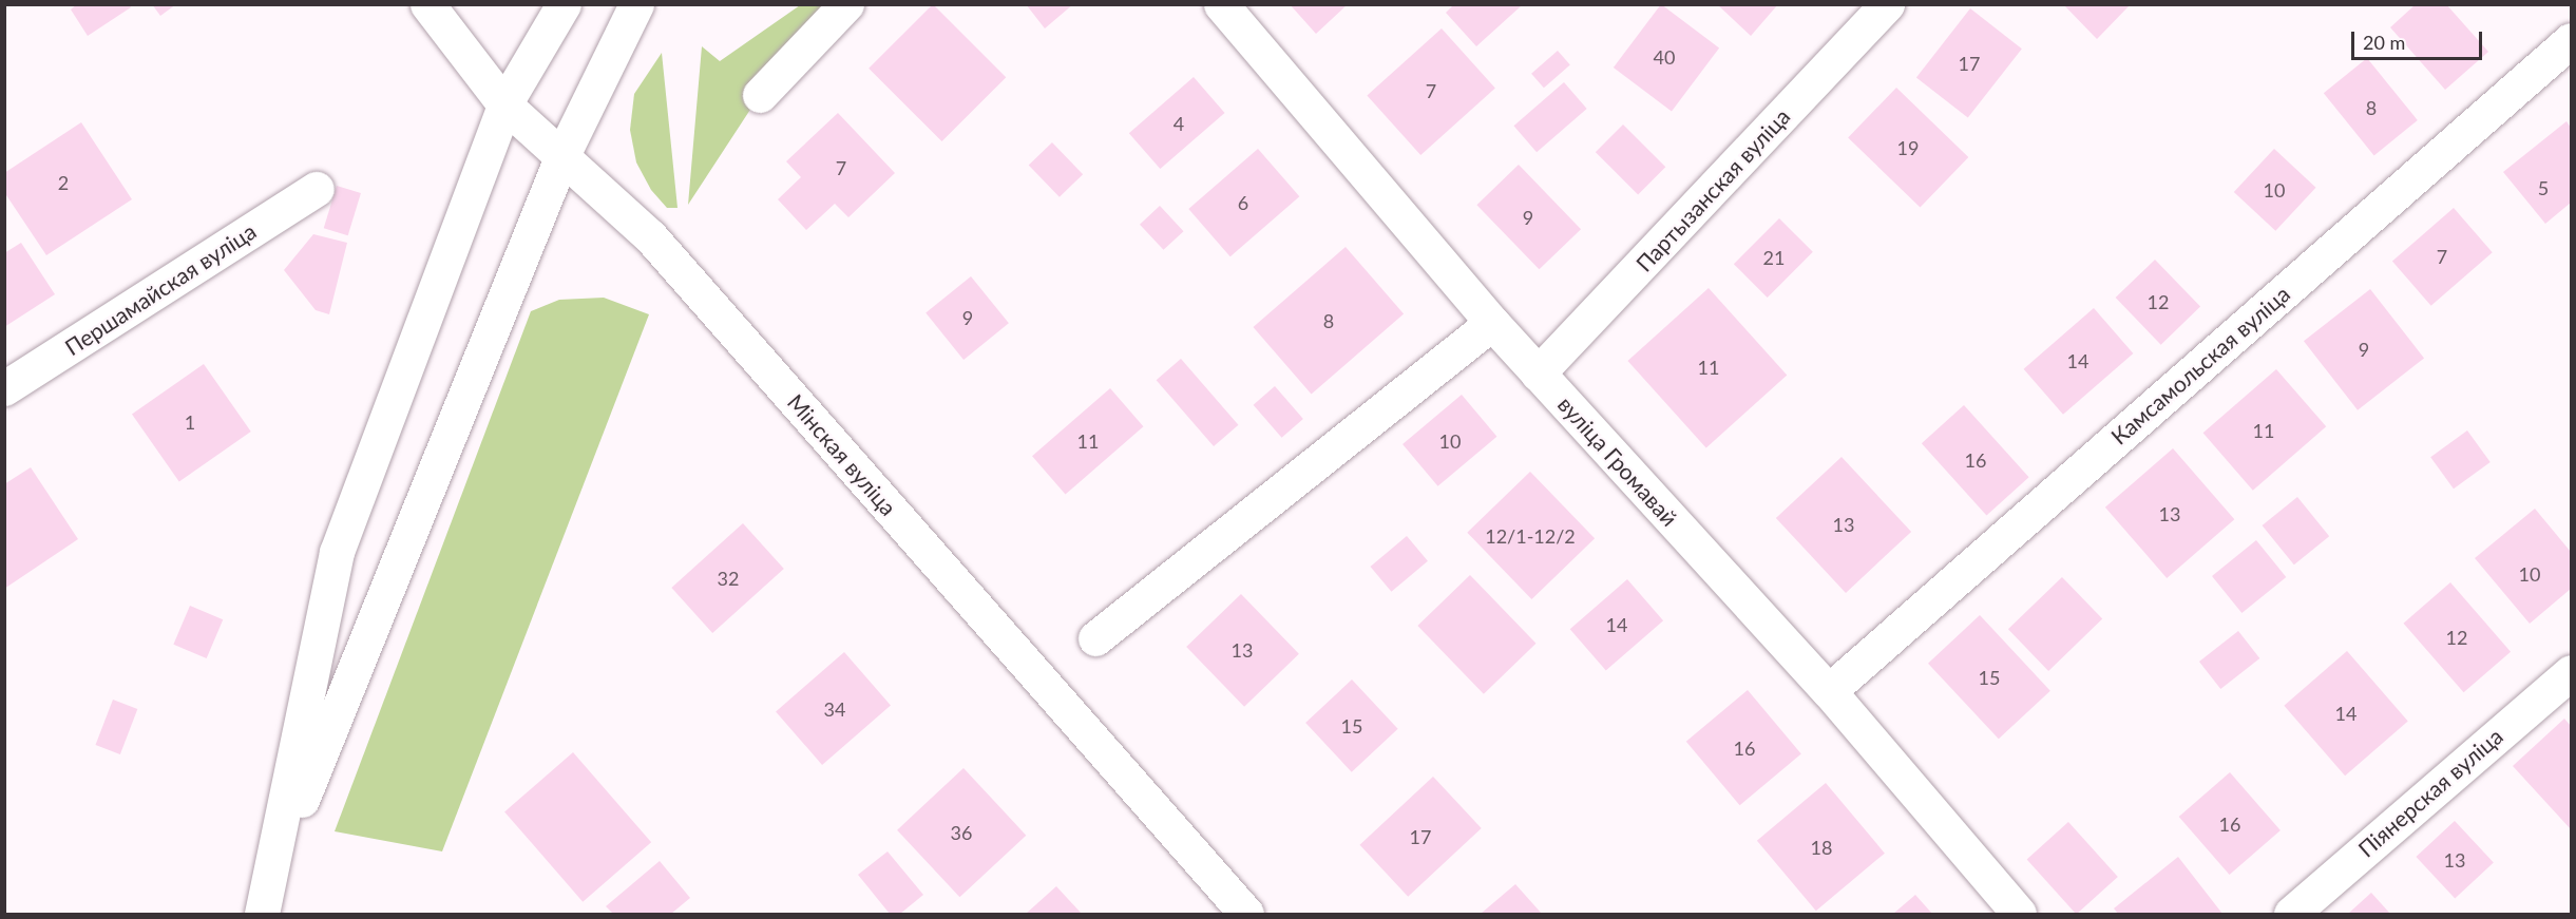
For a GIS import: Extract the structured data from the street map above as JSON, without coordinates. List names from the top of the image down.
{
  "streets": {
    "street": [
      "Партызанская вуліца",
      "Першамайская вуліца",
      "Камсамольская вуліца",
      "Мінская вуліца",
      "вуліца Громавай",
      "Піянерская вуліца"
    ]
  },
  "crossings": [
    ["Партызанская вуліца", "вуліца Громавай"],
    ["Камсамольская вуліца", "вуліца Громавай"]
  ],
  "house_numbers": [
    "40",
    "17",
    "7",
    "8",
    "4",
    "19",
    "7",
    "2",
    "5",
    "10",
    "6",
    "9",
    "7",
    "21",
    "12",
    "9",
    "8",
    "9",
    "14",
    "11",
    "1",
    "11",
    "11",
    "10",
    "16",
    "13",
    "13",
    "12/1-12/2",
    "10",
    "32",
    "14",
    "12",
    "13",
    "15",
    "34",
    "14",
    "15",
    "16",
    "16",
    "36",
    "17",
    "18",
    "13"
  ],
  "scale_bar": "20 m"
}
